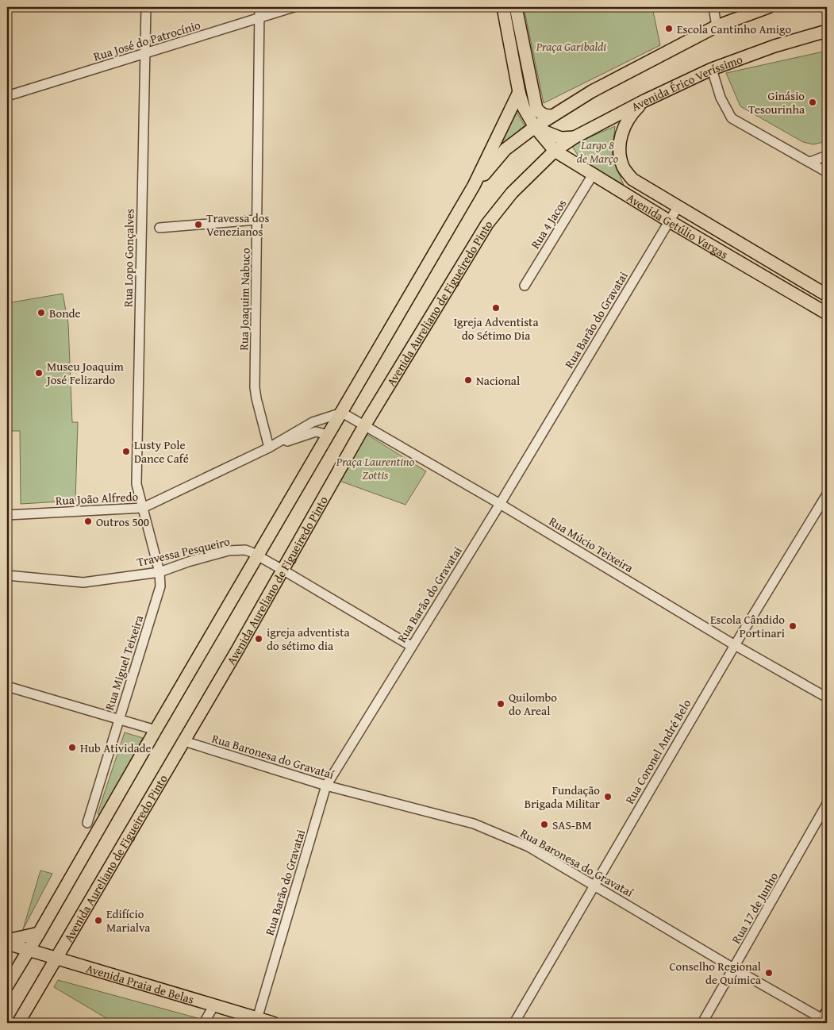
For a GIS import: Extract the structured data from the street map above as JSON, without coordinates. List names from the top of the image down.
{
  "streets": {
    "main road": [
      "Avenida Érico Veríssimo",
      "Avenida Getúlio Vargas",
      "Avenida Aureliano de Figueiredo Pinto",
      "Avenida Praia de Belas"
    ],
    "street": [
      "Rua José do Patrocínio",
      "Rua 4 Jacos",
      "Rua Lopo Gonçalves",
      "Rua Joaquim Nabuco",
      "Rua Barão do Gravatai",
      "Rua João Alfredo",
      "Rua Múcio Teixeira",
      "Travessa Pesqueiro",
      "Rua Miguel Teixeira",
      "Rua Coronel André Belo",
      "Rua Baronesa do Gravataí",
      "Rua 17 de Junho"
    ]
  },
  "crossings": [
    ["Rua José do Patrocínio", "Rua Lopo Gonçalves"],
    ["Rua José do Patrocínio", "Rua Joaquim Nabuco"],
    ["Avenida Érico Veríssimo", "Avenida Getúlio Vargas"],
    ["Avenida Érico Veríssimo", "Avenida Aureliano de Figueiredo Pinto"],
    ["Rua 4 Jacos", "Avenida Getúlio Vargas"],
    ["Avenida Getúlio Vargas", "Avenida Aureliano de Figueiredo Pinto"],
    ["Avenida Getúlio Vargas", "Rua Barão do Gravatai"],
    ["Rua Lopo Gonçalves", "Rua João Alfredo"],
    ["Rua Lopo Gonçalves", "Rua Miguel Teixeira"],
    ["Rua Joaquim Nabuco", "Rua João Alfredo"],
    ["Avenida Aureliano de Figueiredo Pinto", "Rua Múcio Teixeira"],
    ["Avenida Aureliano de Figueiredo Pinto", "Travessa Pesqueiro"],
    ["Avenida Aureliano de Figueiredo Pinto", "Rua Baronesa do Gravataí"],
    ["Avenida Aureliano de Figueiredo Pinto", "Avenida Praia de Belas"],
    ["Rua Barão do Gravatai", "Rua Múcio Teixeira"],
    ["Rua Barão do Gravatai", "Travessa Pesqueiro"],
    ["Rua Barão do Gravatai", "Rua Baronesa do Gravataí"],
    ["Rua Barão do Gravatai", "Avenida Praia de Belas"],
    ["Rua João Alfredo", "Rua Múcio Teixeira"],
    ["Rua João Alfredo", "Rua Miguel Teixeira"],
    ["Rua Múcio Teixeira", "Rua Coronel André Belo"],
    ["Travessa Pesqueiro", "Rua Miguel Teixeira"],
    ["Rua Coronel André Belo", "Rua Baronesa do Gravataí"],
    ["Rua Baronesa do Gravataí", "Rua 17 de Junho"]
  ],
  "parks": ["Praça Garibaldi", "Largo 8 de Março", "Praça Laurentino Zottis"],
  "places": [
    "Escola Cantinho Amigo",
    "Ginásio Tesourinha",
    "Travessa dos Venezianos",
    "Igreja Adventista do Sétimo Dia",
    "Bonde",
    "Museu Joaquim José Felizardo",
    "Nacional",
    "Lusty Pole Dance Café",
    "Outros 500",
    "Escola Cândido Portinari",
    "igreja adventista do sétimo dia",
    "Quilombo do Areal",
    "Hub Atividade",
    "Fundação Brigada Militar",
    "SAS-BM",
    "Edifício Marialva",
    "Conselho Regional de Química"
  ]
}
